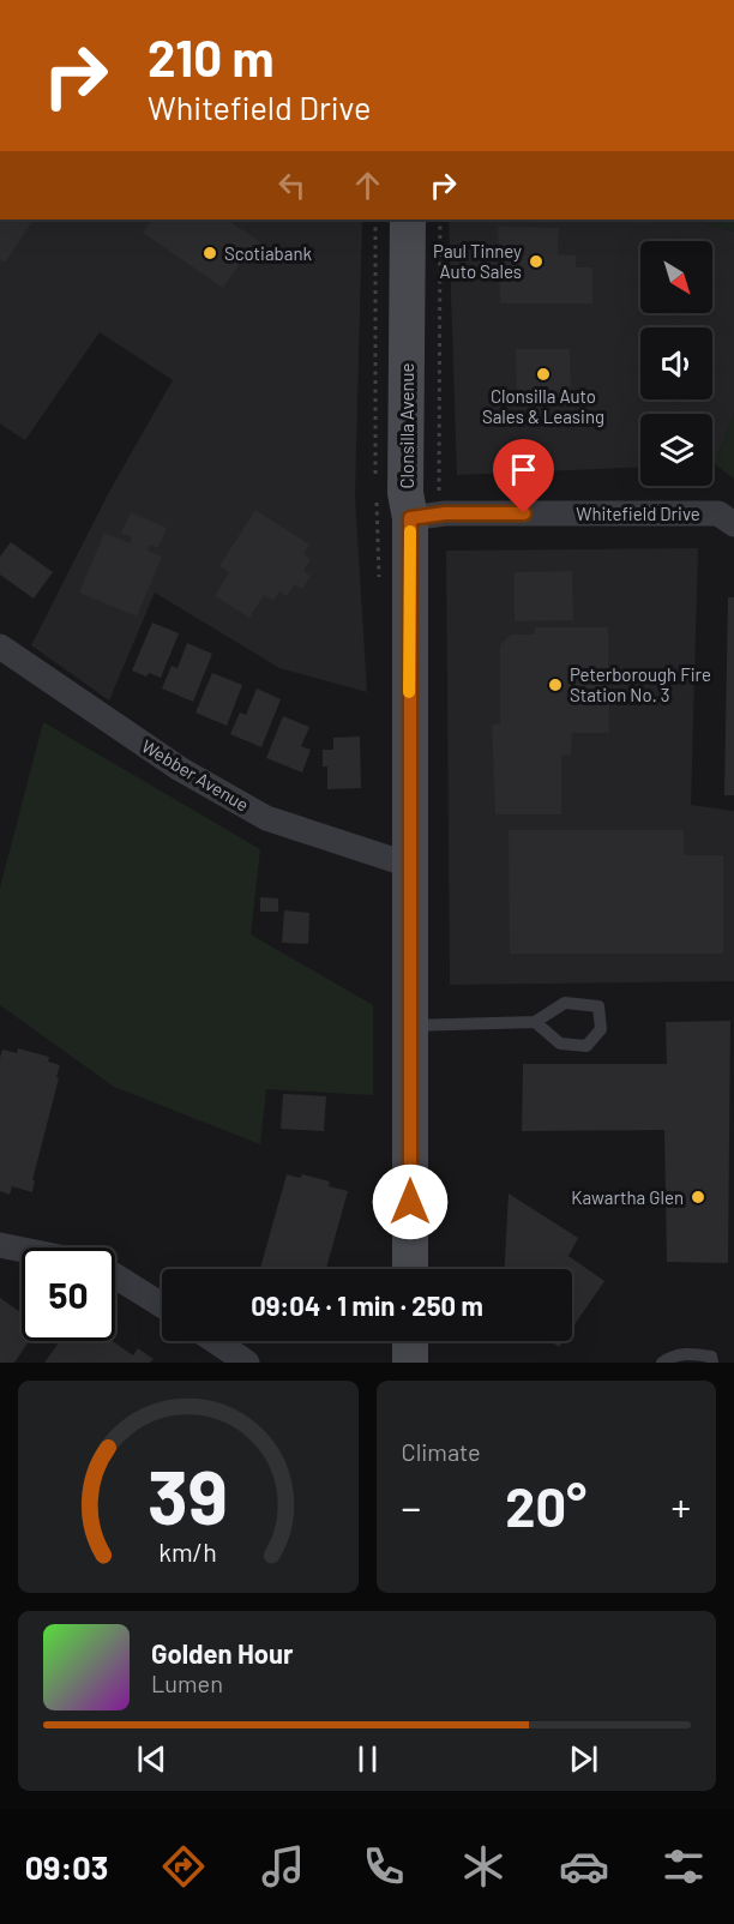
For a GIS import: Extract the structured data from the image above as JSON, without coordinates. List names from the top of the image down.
{
  "streets": {
    "main road": ["Clonsilla Avenue"],
    "street": ["Whitefield Drive", "Webber Avenue"]
  },
  "crossings": [
    ["Clonsilla Avenue", "Whitefield Drive"],
    ["Clonsilla Avenue", "Webber Avenue"]
  ],
  "places": [
    "Scotiabank",
    "Paul Tinney Auto Sales",
    "Clonsilla Auto Sales & Leasing",
    "Peterborough Fire Station No. 3",
    "Kawartha Glen"
  ],
  "north": "bottom right",
  "page": {
    "turn": ["210 m", "Whitefield Drive"],
    "limit": "50",
    "trip": "09:04 · 1 min · 250 m",
    "tile": "Climate",
    "heat": ["−", "20°", "+"],
    "song": ["Golden Hour", "Lumen"],
    "tabs": "09:03",
    "gauge": ["39", "km/h"]
  }
}
